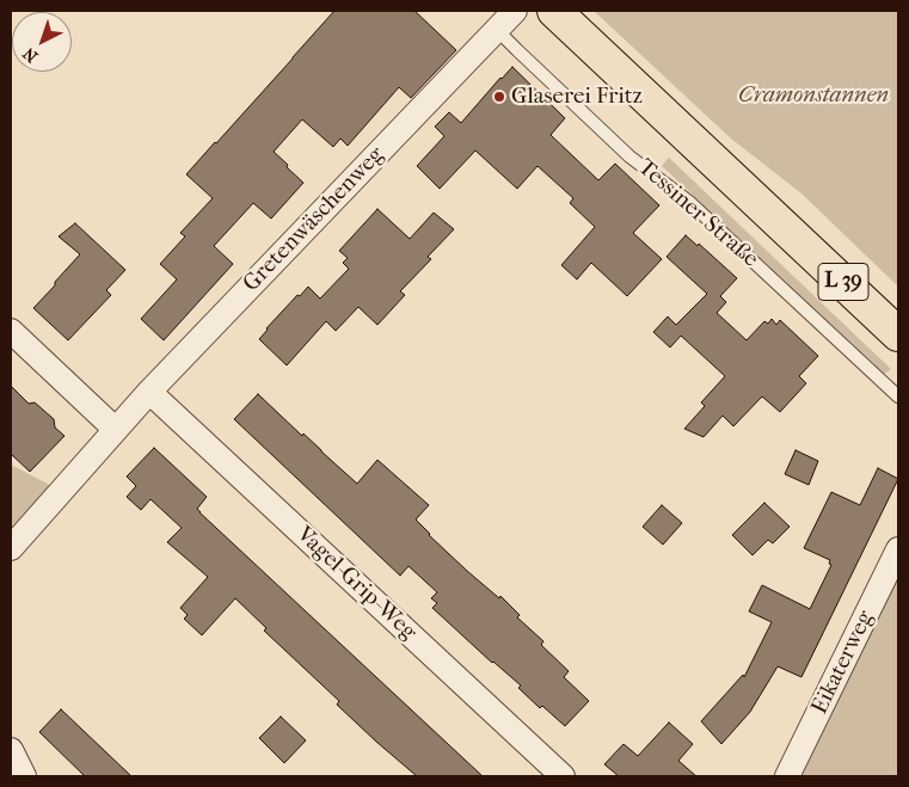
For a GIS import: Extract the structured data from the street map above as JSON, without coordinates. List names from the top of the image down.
{
  "streets": {
    "main road": ["Tessiner Straße", "L 39"],
    "street": ["Gretenwäschenweg", "Vagel-Grip-Weg", "Eikaterweg"]
  },
  "crossings": [
    ["Tessiner Straße", "Gretenwäschenweg"],
    ["Gretenwäschenweg", "Vagel-Grip-Weg"]
  ],
  "parks": ["Cramonstannen"],
  "places": ["Glaserei Fritz"],
  "north": "bottom left"
}
